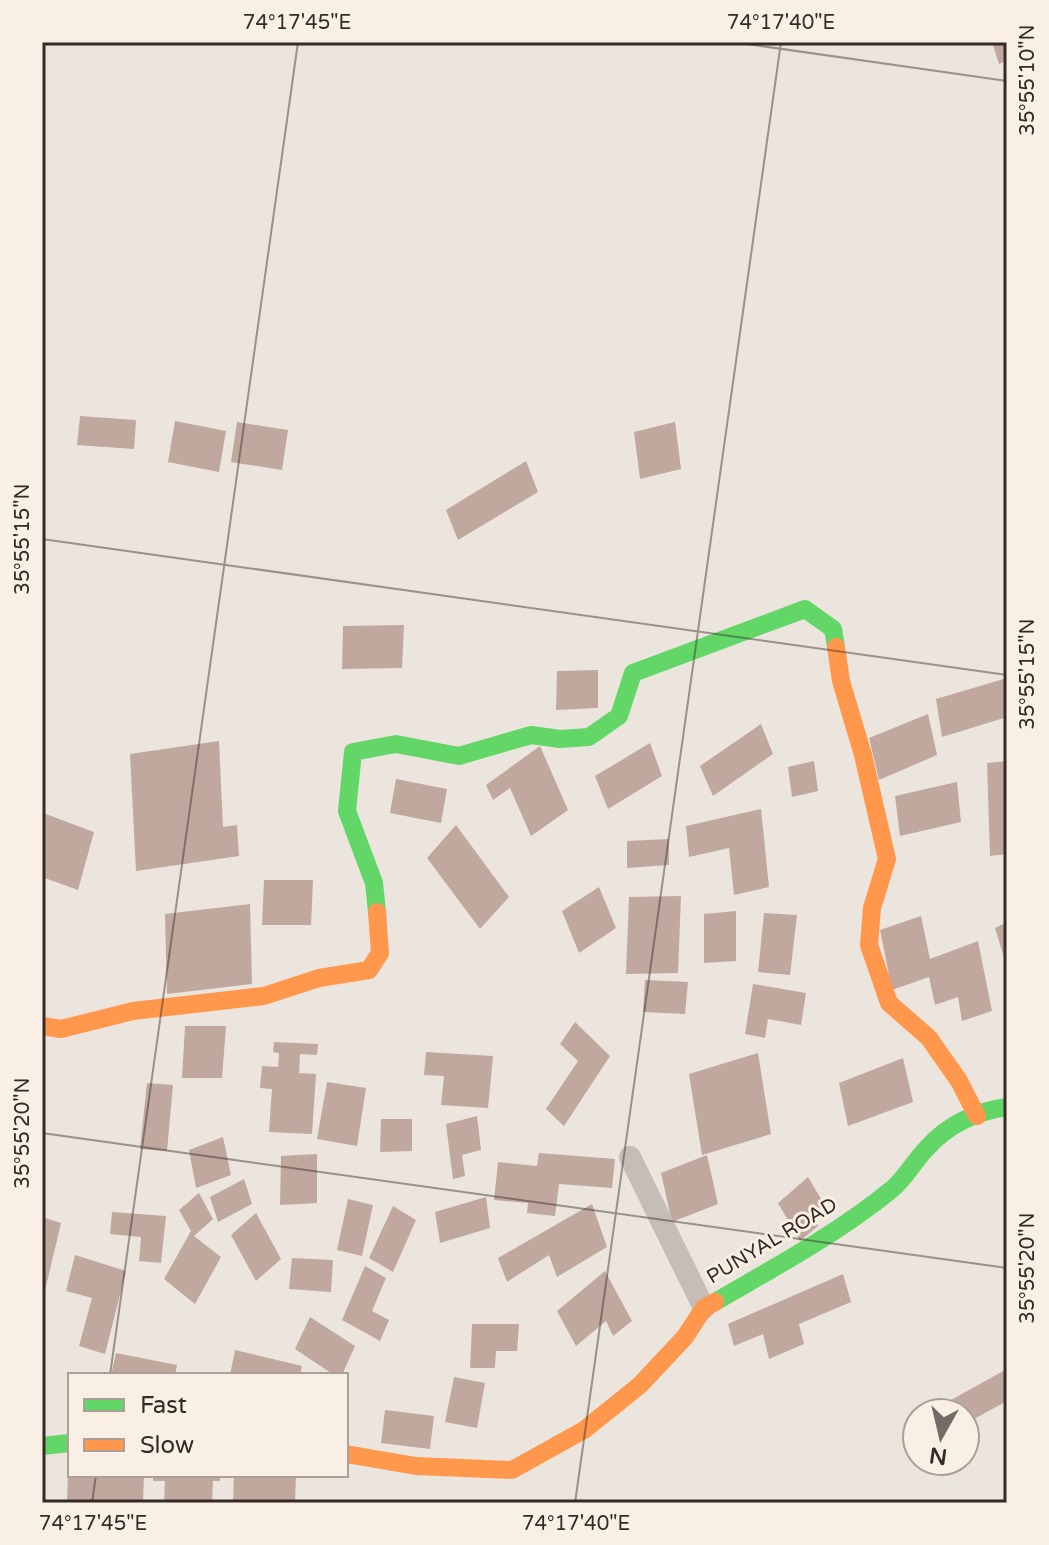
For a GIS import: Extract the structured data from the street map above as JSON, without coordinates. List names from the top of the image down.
{
  "streets": {
    "street": ["PUNYAL ROAD"]
  },
  "legend": ["Fast", "Slow"],
  "north": "bottom",
  "coordinates": [
    "74°17'45\"E",
    "74°17'40\"E",
    "35°55'10\"N",
    "35°55'15\"N",
    "35°55'20\"N"
  ]
}
